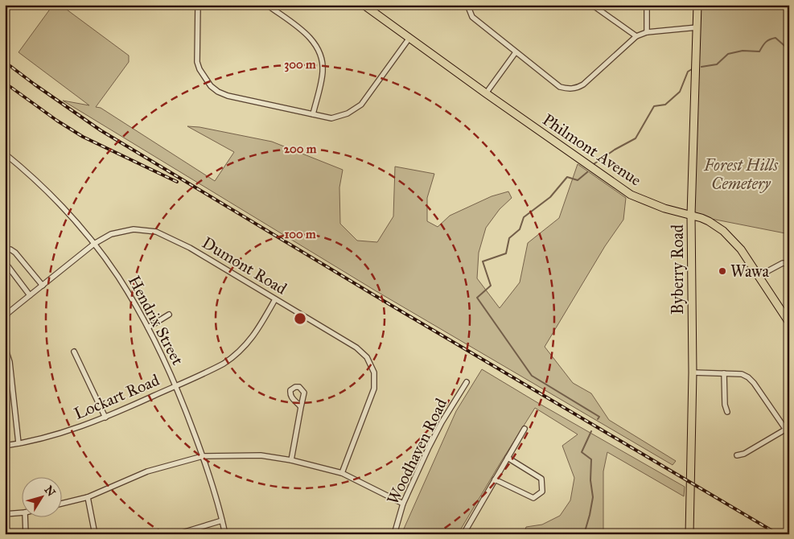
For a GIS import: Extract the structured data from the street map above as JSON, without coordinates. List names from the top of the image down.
{
  "streets": {
    "main road": ["Philmont Avenue", "Byberry Road"],
    "street": [
      "Dumont Road",
      "Hendrix Street",
      "Lockart Road",
      "Woodhaven Road"
    ]
  },
  "crossings": [
    ["Philmont Avenue", "Byberry Road"],
    ["Dumont Road", "Hendrix Street"],
    ["Dumont Road", "Lockart Road"],
    ["Hendrix Street", "Lockart Road"]
  ],
  "parks": ["Forest Hills Cemetery"],
  "places": ["Wawa"],
  "north": "top right",
  "rings": ["300 m", "200 m", "100 m"]
}
